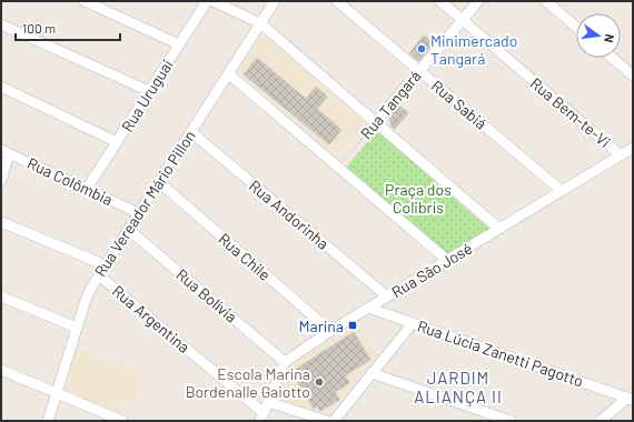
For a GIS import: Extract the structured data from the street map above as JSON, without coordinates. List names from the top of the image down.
{
  "streets": {
    "street": [
      "Rua Uruguai",
      "Rua Tangará",
      "Rua Sabiá",
      "Rua Bem-te-Vi",
      "Rua Colômbia",
      "Rua Vereador Mário Pillon",
      "Rua Andorinha",
      "Rua Chile",
      "Rua São José",
      "Rua Bolívia",
      "Rua Argentina",
      "Rua Lúcia Zanetti Pagotto"
    ]
  },
  "crossings": [
    ["Rua Uruguai", "Rua Colômbia"],
    ["Rua Tangará", "Rua Sabiá"],
    ["Rua Tangará", "Rua Bem-te-Vi"],
    ["Rua Sabiá", "Rua São José"],
    ["Rua Bem-te-Vi", "Rua São José"],
    ["Rua Colômbia", "Rua Vereador Mário Pillon"],
    ["Rua Vereador Mário Pillon", "Rua Andorinha"],
    ["Rua Vereador Mário Pillon", "Rua Chile"],
    ["Rua Vereador Mário Pillon", "Rua Bolívia"],
    ["Rua Vereador Mário Pillon", "Rua Argentina"],
    ["Rua Andorinha", "Rua São José"],
    ["Rua Chile", "Rua São José"],
    ["Rua São José", "Rua Bolívia"],
    ["Rua São José", "Rua Lúcia Zanetti Pagotto"]
  ],
  "districts": ["JARDIM ALIANÇA II"],
  "parks": ["Praça dos Colibris"],
  "places": {
    "other": ["Minimercado Tangará", "Escola Marina Bordenalle Gaiotto"],
    "transit": ["Marina"]
  },
  "scale_bar": "100 m",
  "north": "right"
}
